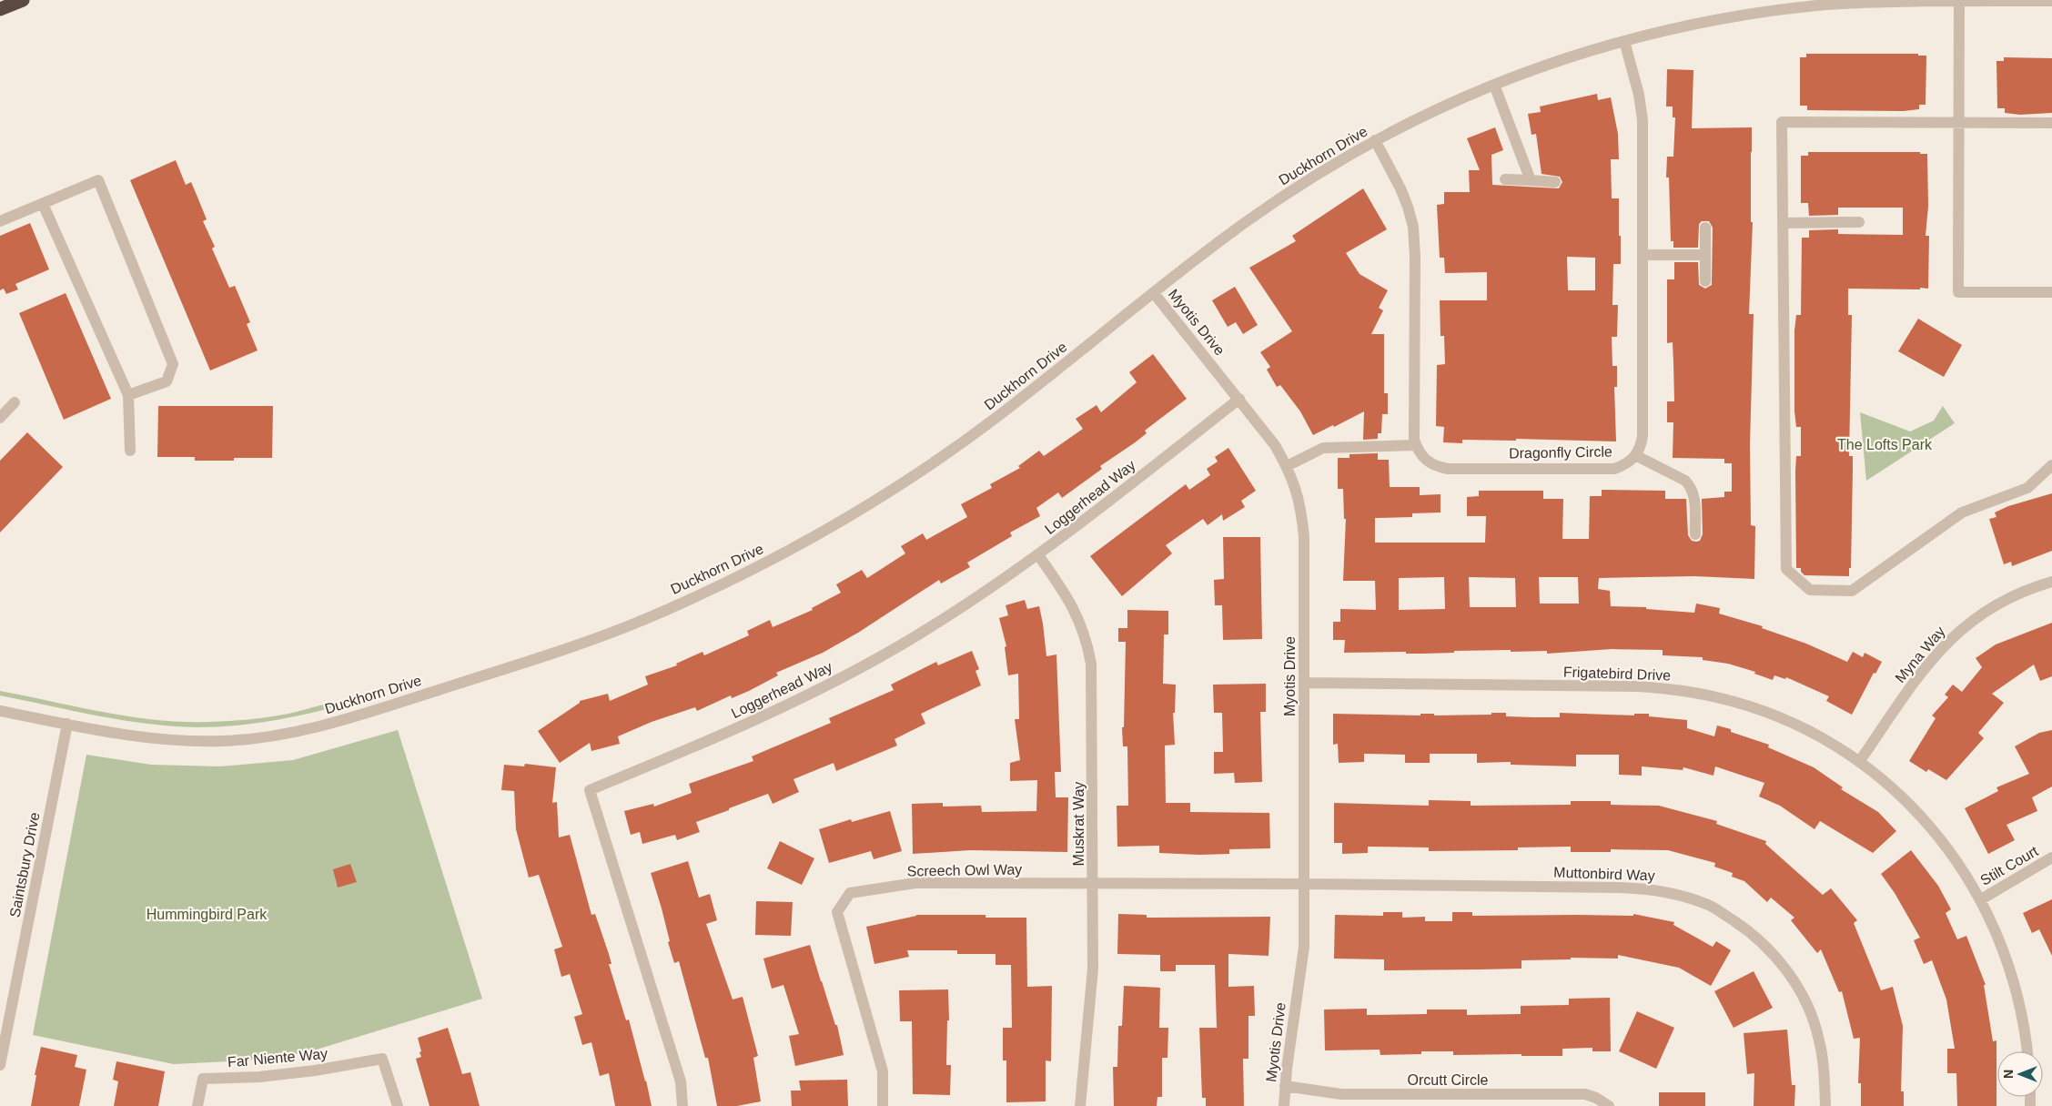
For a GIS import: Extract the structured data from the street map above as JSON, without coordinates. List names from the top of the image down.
{
  "streets": {
    "street": [
      "Duckhorn Drive",
      "Myotis Drive",
      "Dragonfly Circle",
      "Loggerhead Way",
      "Myna Way",
      "Frigatebird Drive",
      "Muskrat Way",
      "Saintsbury Drive",
      "Stilt Court",
      "Screech Owl Way",
      "Muttonbird Way",
      "Far Niente Way",
      "Orcutt Circle"
    ]
  },
  "crossings": [
    ["Duckhorn Drive", "Myotis Drive"],
    ["Duckhorn Drive", "Saintsbury Drive"],
    ["Myotis Drive", "Loggerhead Way"],
    ["Myotis Drive", "Frigatebird Drive"],
    ["Myotis Drive", "Screech Owl Way"],
    ["Myotis Drive", "Muttonbird Way"],
    ["Myotis Drive", "Orcutt Circle"],
    ["Loggerhead Way", "Muskrat Way"],
    ["Myna Way", "Frigatebird Drive"],
    ["Frigatebird Drive", "Stilt Court"],
    ["Muskrat Way", "Screech Owl Way"],
    ["Screech Owl Way", "Muttonbird Way"]
  ],
  "parks": ["The Lofts Park", "Hummingbird Park"],
  "north": "left"
}
